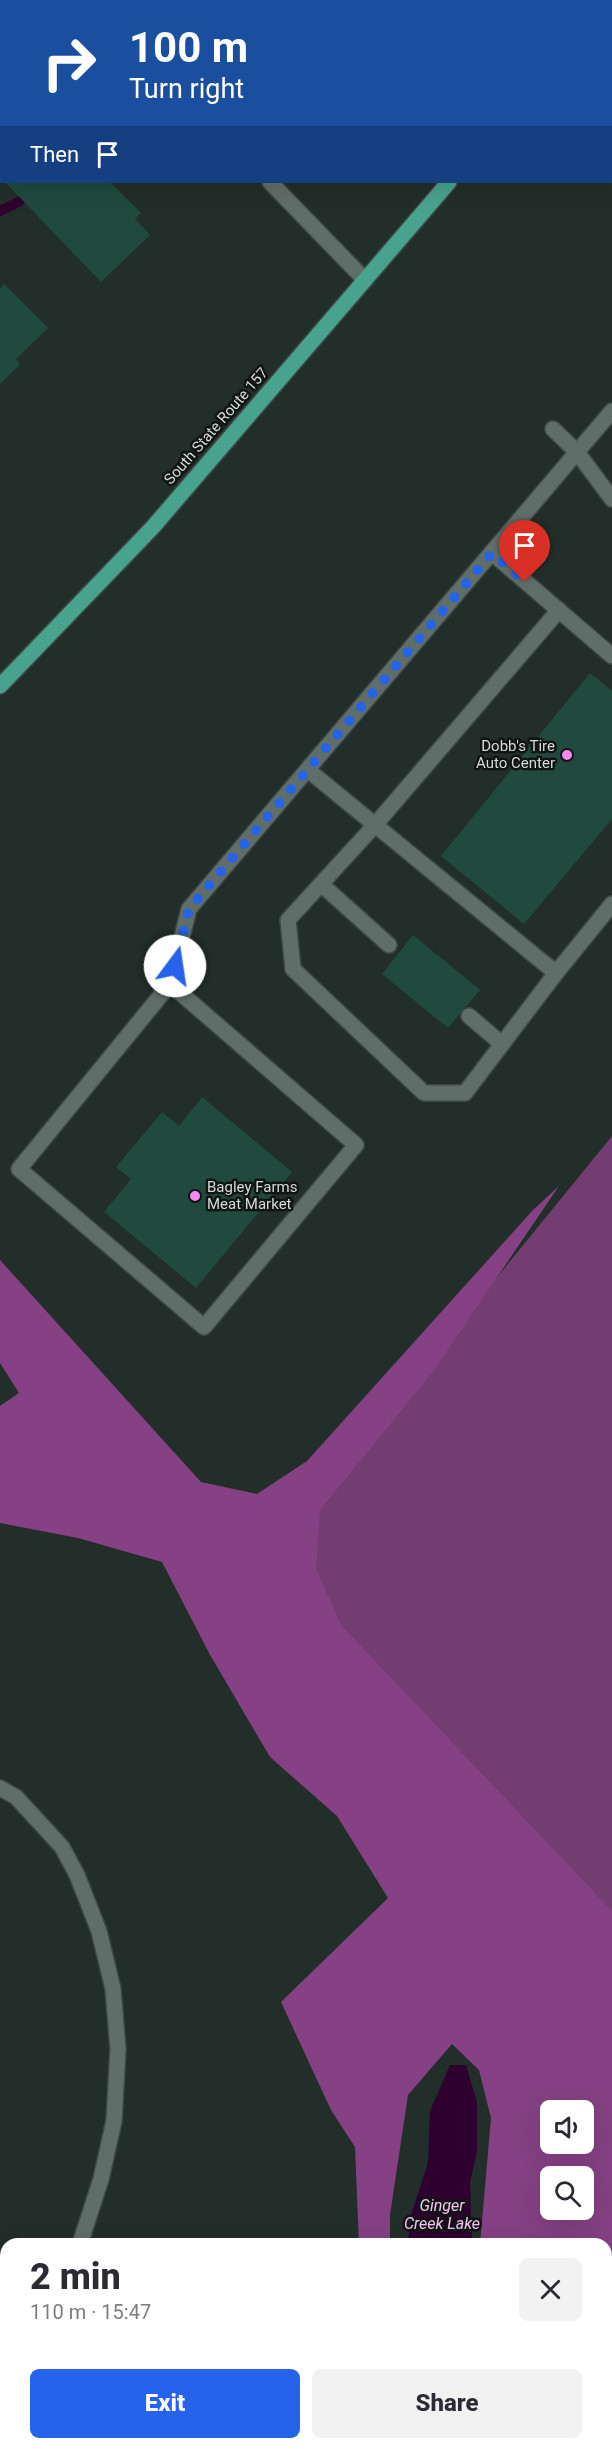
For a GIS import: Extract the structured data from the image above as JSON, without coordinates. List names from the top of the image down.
{
  "streets": {
    "main road": ["South State Route 157"]
  },
  "water": ["Ginger Creek Lake"],
  "places": ["Dobb's Tire Auto Center", "Bagley Farms Meat Market"],
  "page": {
    "turn": ["100 m", "Turn right"],
    "then": "Then",
    "heading": ["2 min", "110 m · 15:47"],
    "buttons": ["Exit", "Share"]
  }
}
